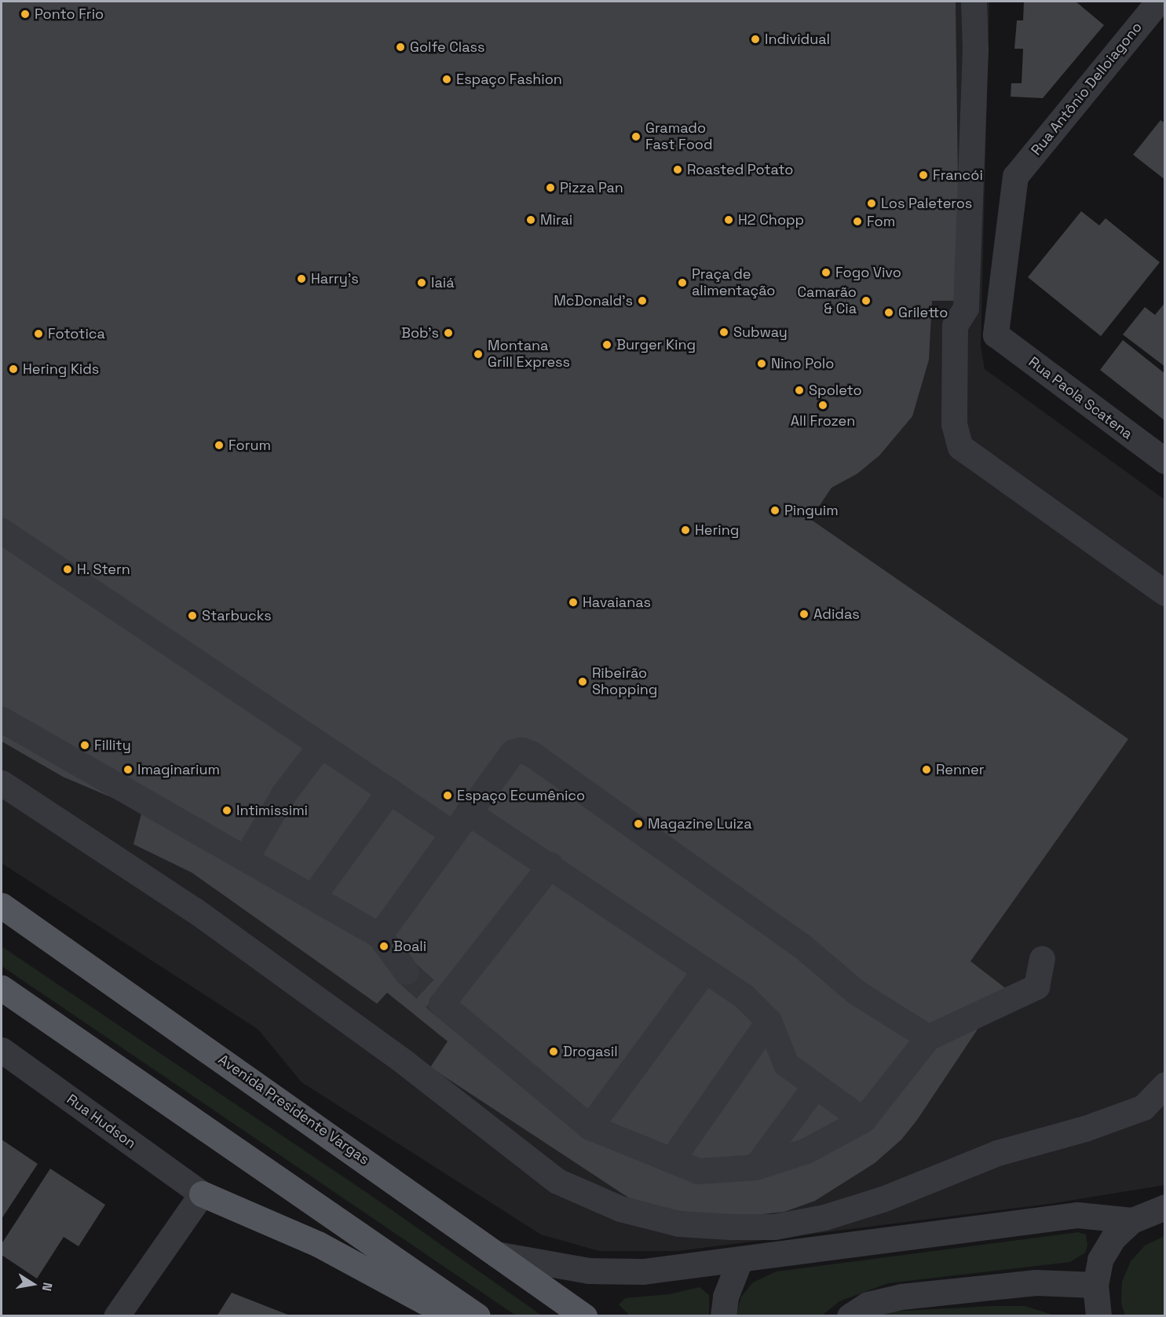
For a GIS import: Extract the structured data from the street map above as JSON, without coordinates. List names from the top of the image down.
{
  "streets": {
    "main road": ["Avenida Presidente Vargas"],
    "street": ["Rua Antônio Delloiagono", "Rua Paola Scatena", "Rua Hudson"]
  },
  "crossings": [
    ["Rua Antônio Delloiagono", "Rua Paola Scatena"]
  ],
  "places": [
    "Ponto Frio",
    "Individual",
    "Golfe Class",
    "Espaço Fashion",
    "Gramado Fast Food",
    "Roasted Potato",
    "Francói",
    "Pizza Pan",
    "Los Paleteros",
    "Mirai",
    "H2 Chopp",
    "Fom",
    "Fogo Vivo",
    "Harry's",
    "Iaiá",
    "Praça de alimentação",
    "McDonald's",
    "Camarão & Cia",
    "Griletto",
    "Subway",
    "Bob's",
    "Fototica",
    "Burger King",
    "Montana Grill Express",
    "Nino Polo",
    "Hering Kids",
    "Spoleto",
    "All Frozen",
    "Forum",
    "Pinguim",
    "Hering",
    "H. Stern",
    "Havaianas",
    "Adidas",
    "Starbucks",
    "Ribeirão Shopping",
    "Fillity",
    "Imaginarium",
    "Renner",
    "Espaço Ecumênico",
    "Intimissimi",
    "Magazine Luiza",
    "Boali",
    "Drogasil"
  ],
  "north": "right"
}
